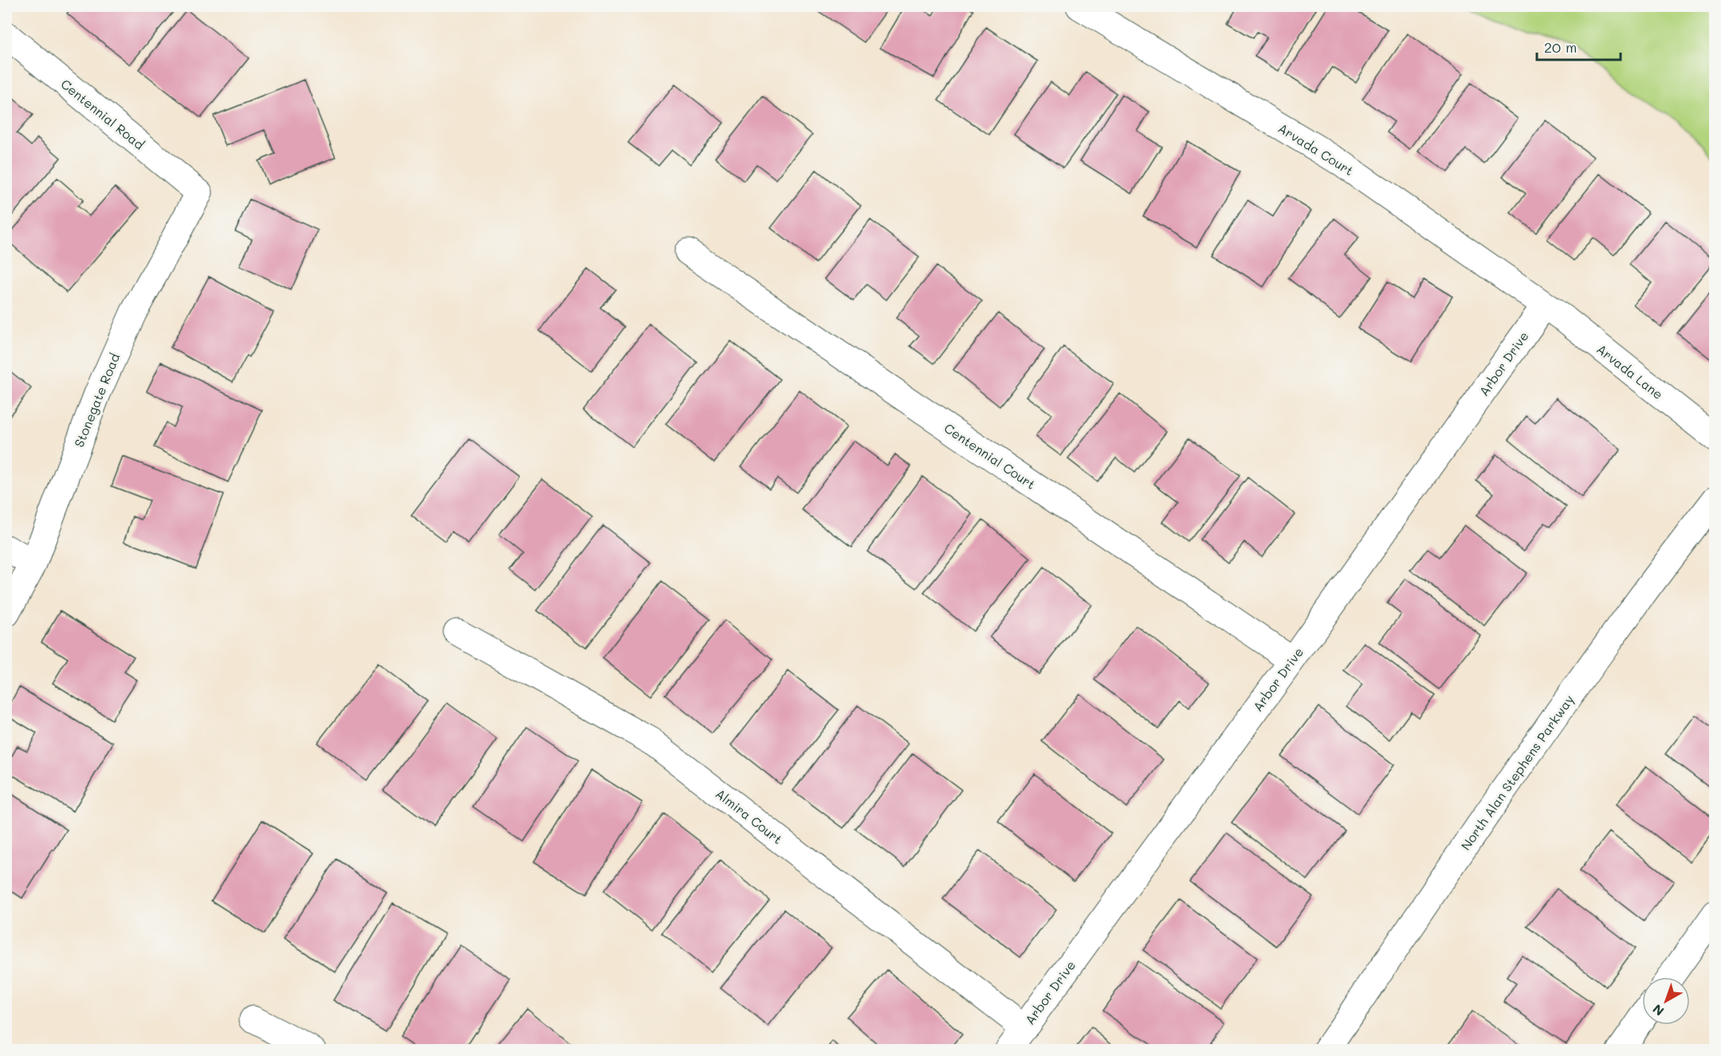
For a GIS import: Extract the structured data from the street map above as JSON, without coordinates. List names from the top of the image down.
{
  "streets": {
    "street": [
      "Centennial Road",
      "Arvada Court",
      "Arbor Drive",
      "Arvada Lane",
      "Stonegate Road",
      "Centennial Court",
      "North Alan Stephens Parkway",
      "Almira Court"
    ]
  },
  "crossings": [
    ["Centennial Road", "Stonegate Road"],
    ["Arvada Court", "Arbor Drive"],
    ["Arvada Court", "Arvada Lane"],
    ["Arbor Drive", "Arvada Lane"],
    ["Arbor Drive", "Centennial Court"],
    ["Arbor Drive", "Almira Court"]
  ],
  "scale_bar": "20 m",
  "north": "bottom left"
}
